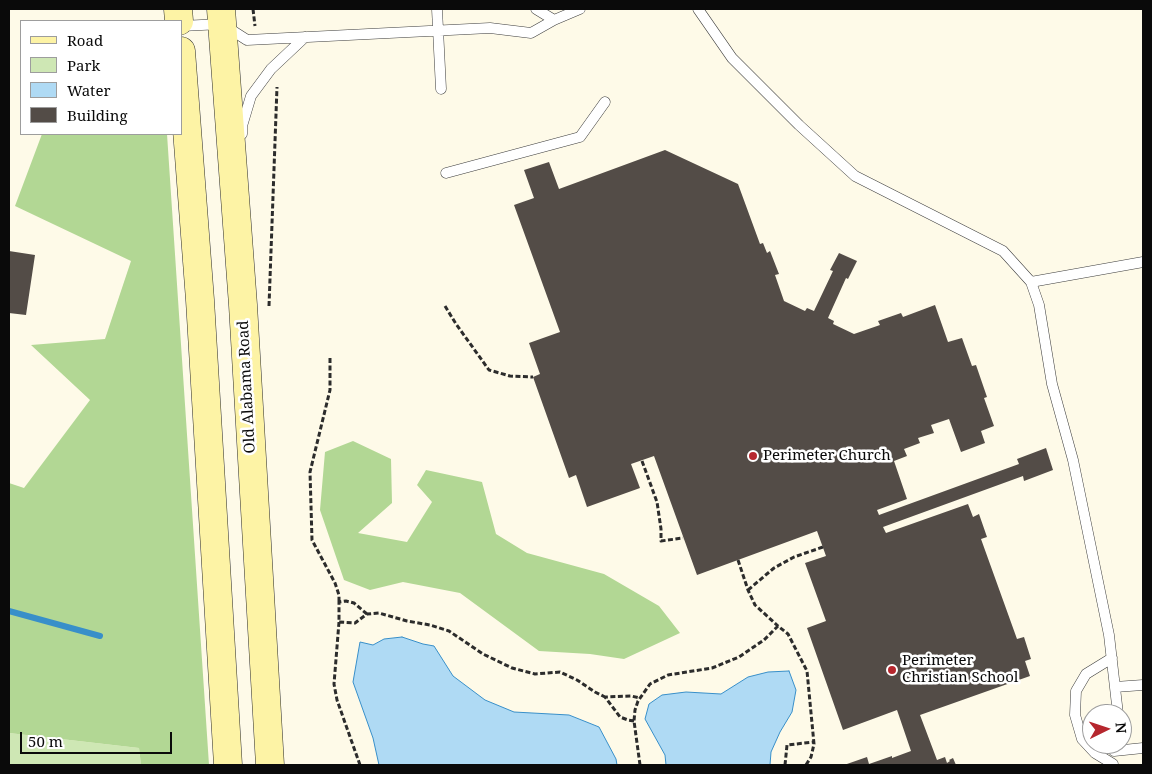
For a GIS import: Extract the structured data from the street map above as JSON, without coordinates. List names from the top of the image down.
{
  "streets": {
    "main road": ["Old Alabama Road"]
  },
  "places": ["Perimeter Church", "Perimeter Christian School"],
  "legend": [
    "Road",
    "Park",
    "Water",
    "Building"
  ],
  "scale_bar": "50 m",
  "north": "right"
}
